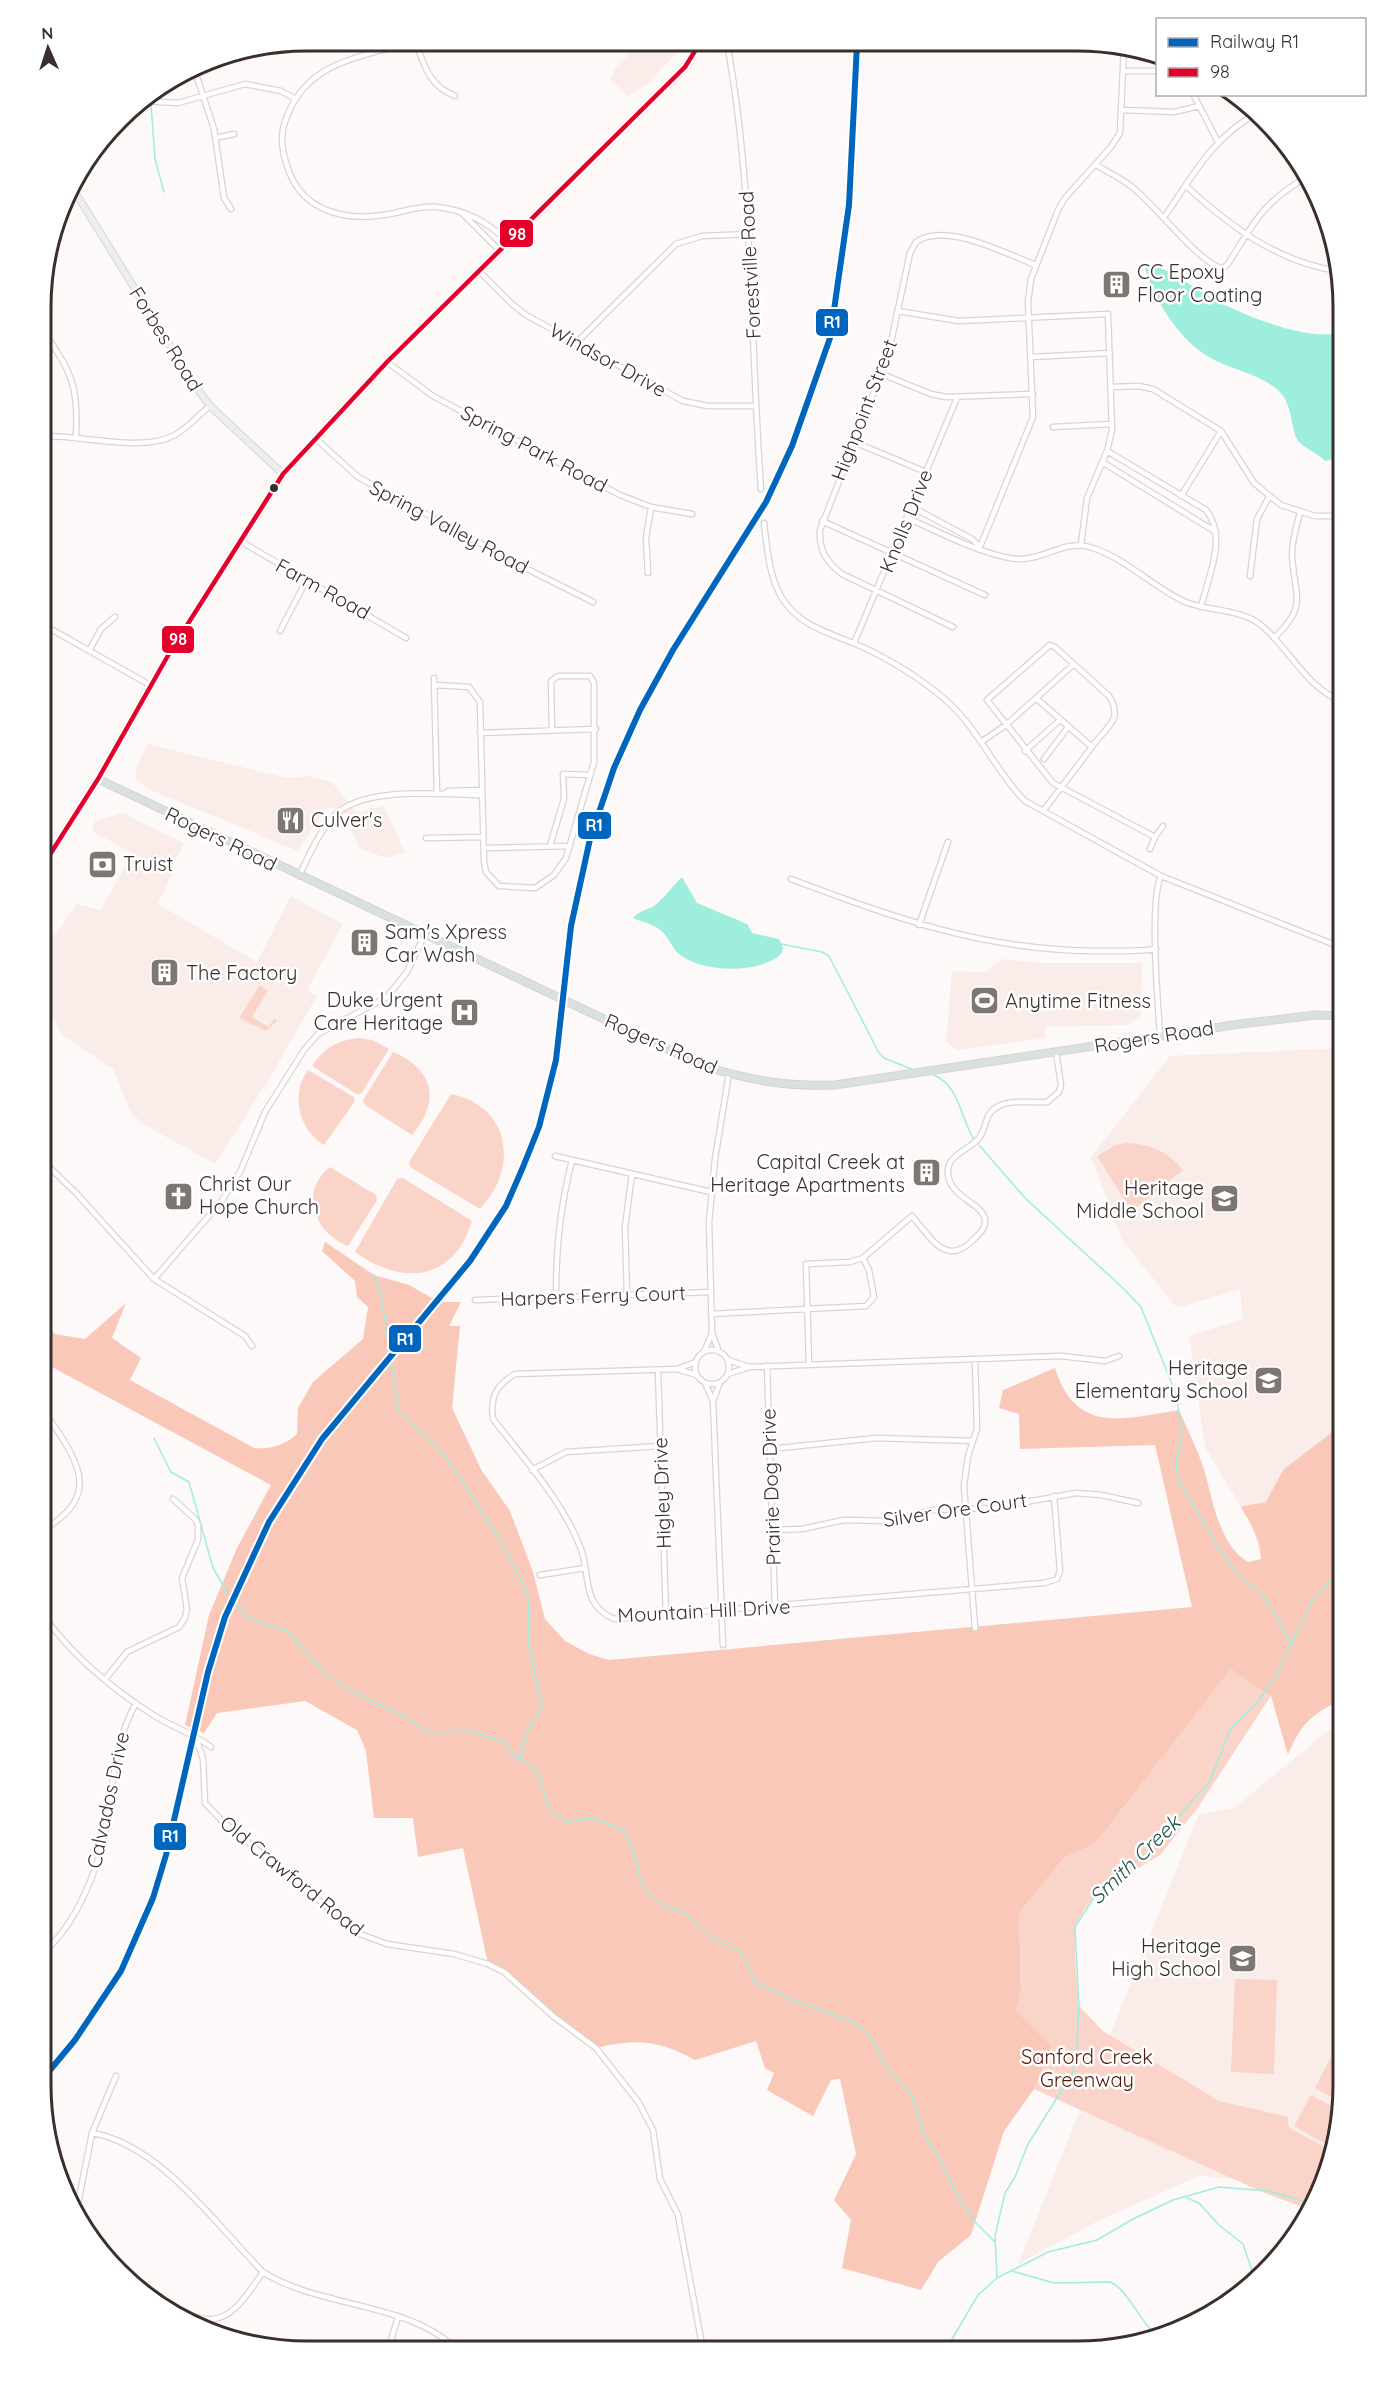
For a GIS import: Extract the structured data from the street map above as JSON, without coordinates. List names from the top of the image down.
{
  "streets": {
    "main road": ["Rogers Road"],
    "street": [
      "Forestville Road",
      "Forbes Road",
      "Windsor Drive",
      "Highpoint Street",
      "Spring Park Road",
      "Knolls Drive",
      "Spring Valley Road",
      "Farm Road",
      "Harpers Ferry Court",
      "Prairie Dog Drive",
      "Higley Drive",
      "Silver Ore Court",
      "Mountain Hill Drive",
      "Calvados Drive",
      "Old Crawford Road"
    ]
  },
  "crossings": [
    ["Forestville Road", "Windsor Drive"],
    ["Highpoint Street", "Knolls Drive"],
    ["Prairie Dog Drive", "Silver Ore Court"],
    ["Prairie Dog Drive", "Mountain Hill Drive"],
    ["Higley Drive", "Mountain Hill Drive"],
    ["Silver Ore Court", "Mountain Hill Drive"]
  ],
  "water": ["Smith Creek"],
  "parks": ["Sanford Creek Greenway"],
  "places": {
    "building": [
      "CC Epoxy Floor Coating",
      "Sam's Xpress Car Wash",
      "The Factory",
      "Capital Creek at Heritage Apartments"
    ],
    "restaurant": ["Culver's"],
    "bank": ["Truist"],
    "sports": ["Anytime Fitness"],
    "hospital": ["Duke Urgent Care Heritage"],
    "church": ["Christ Our Hope Church"],
    "school or university": ["Heritage Middle School", "Heritage Elementary School", "Heritage High School"]
  },
  "lines": ["rail line R1", "transit line 98"],
  "legend": ["Railway R1", "98"],
  "north": "top"
}
